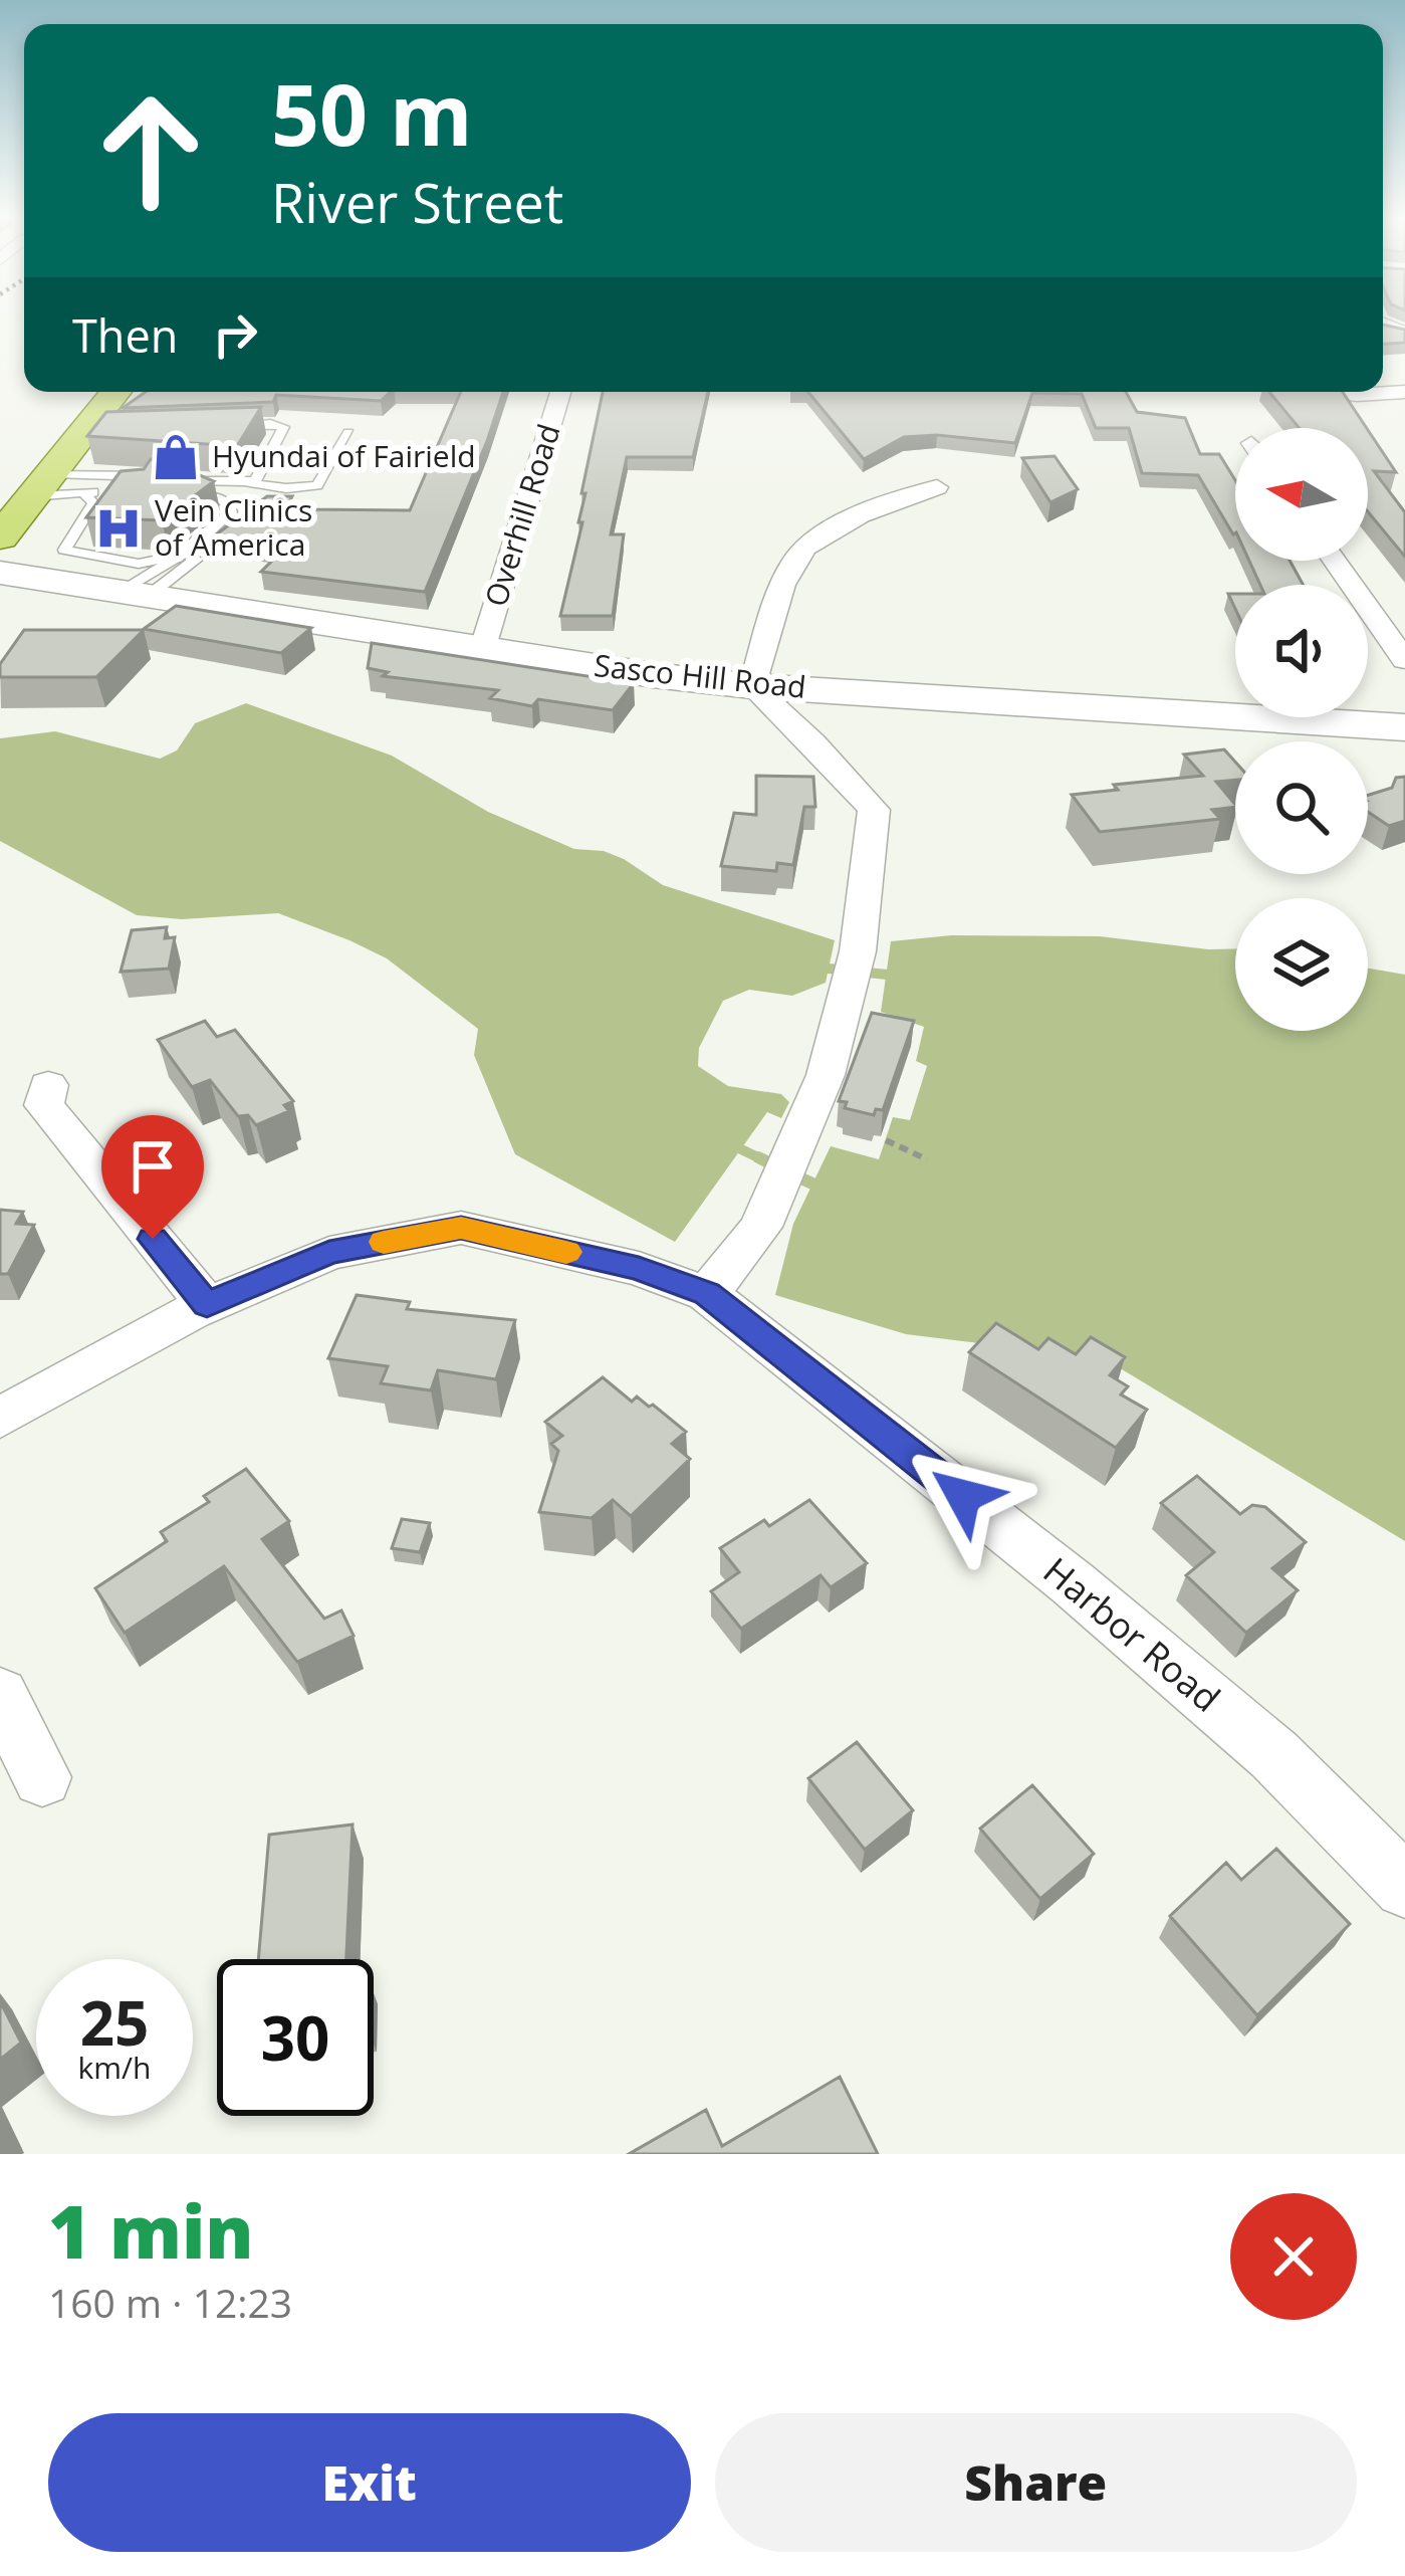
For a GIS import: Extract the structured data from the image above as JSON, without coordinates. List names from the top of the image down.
{
  "streets": {
    "street": ["Overhill Road", "Sasco Hill Road", "Harbor Road"]
  },
  "crossings": [
    ["Overhill Road", "Sasco Hill Road"]
  ],
  "places": {
    "shop": ["Hyundai of Fairield"],
    "hospital": ["Vein Clinics of America"]
  },
  "north": "left",
  "page": {
    "turn": ["50 m", "River Street"],
    "then": "Then",
    "speed": "25 km/h",
    "limit": "30",
    "heading": ["1 min", "160 m · 12:23"],
    "buttons": ["Exit", "Share"]
  }
}
